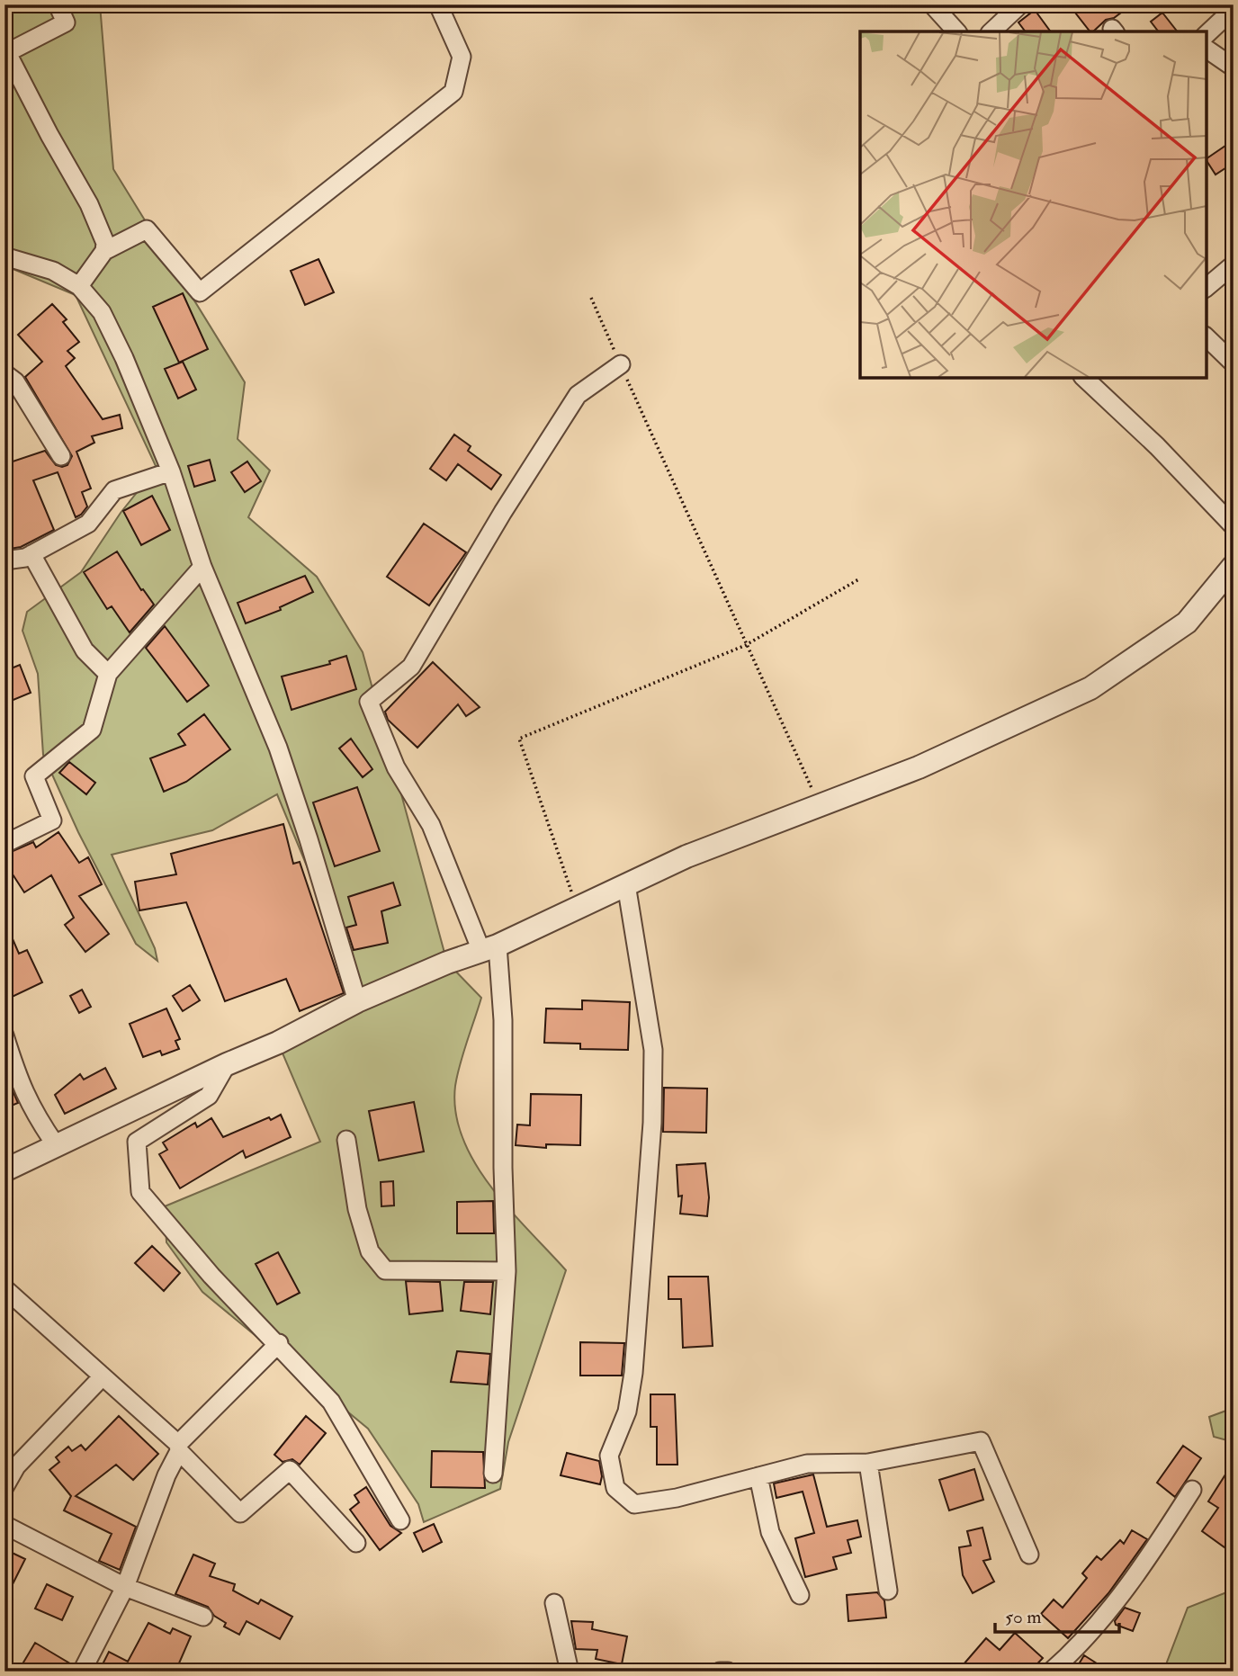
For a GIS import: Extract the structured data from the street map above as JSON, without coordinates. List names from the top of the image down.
{
  "scale_bar": "50 m"
}
